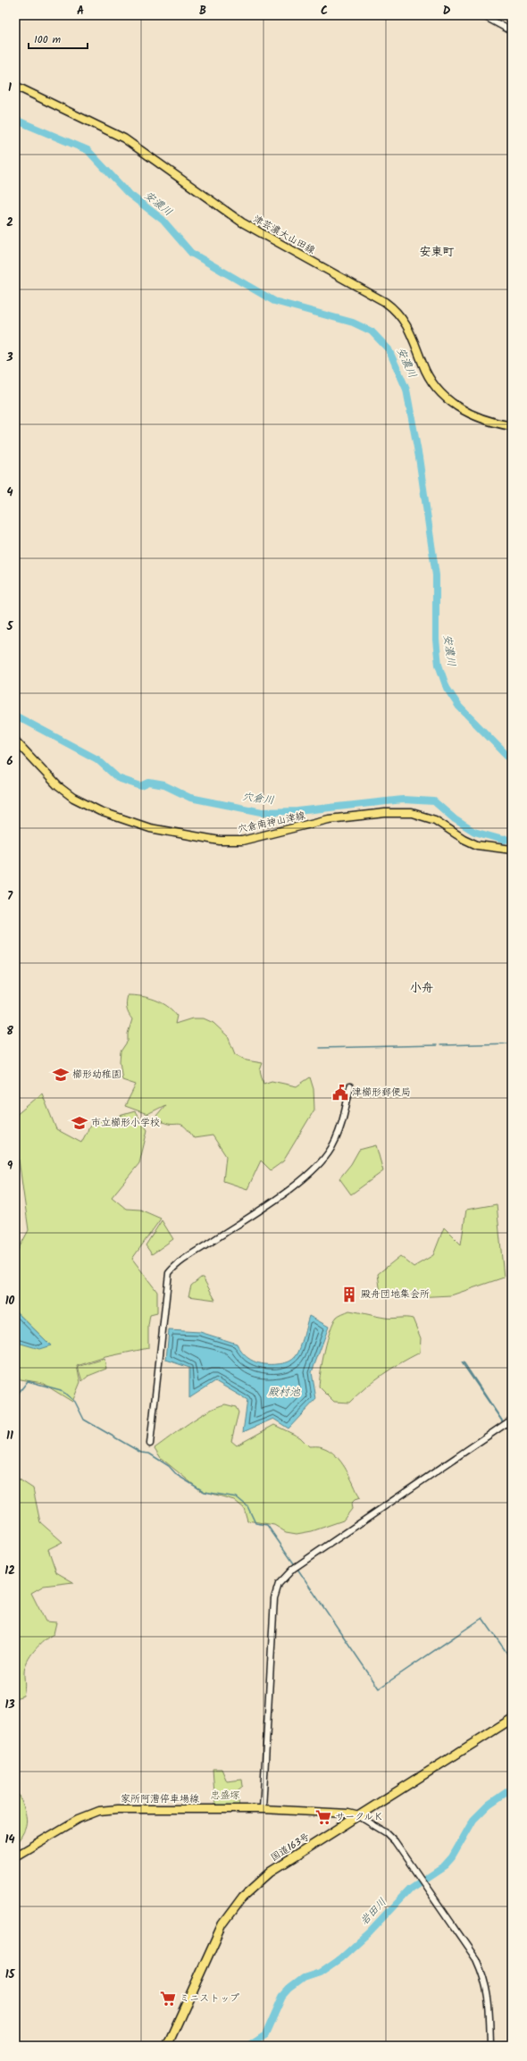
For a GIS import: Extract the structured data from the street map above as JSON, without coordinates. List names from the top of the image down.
{
  "streets": {
    "highway": ["国道163号"],
    "main road": ["津芸濃大山田線", "穴倉南神山津線", "家所阿漕停車場線"]
  },
  "crossings": [
    ["家所阿漕停車場線", "国道163号"]
  ],
  "districts": ["安東町", "小舟"],
  "water": [
    "安濃川",
    "穴倉川",
    "殿村池",
    "岩田川"
  ],
  "parks": ["忠盛塚"],
  "places": {
    "school or university": ["櫛形幼稚園", "市立櫛形小学校"],
    "public building": ["津櫛形郵便局"],
    "building": ["殿舟団地集会所"],
    "supermarket": ["サークルＫ", "ミニストップ"]
  },
  "scale_bar": "100 m",
  "grid": {
    "columns": [
      "A",
      "B",
      "C",
      "D"
    ],
    "rows": [
      "1",
      "2",
      "3",
      "4",
      "5",
      "6",
      "7",
      "8",
      "9",
      "10",
      "11",
      "12",
      "13",
      "14",
      "15"
    ]
  }
}
